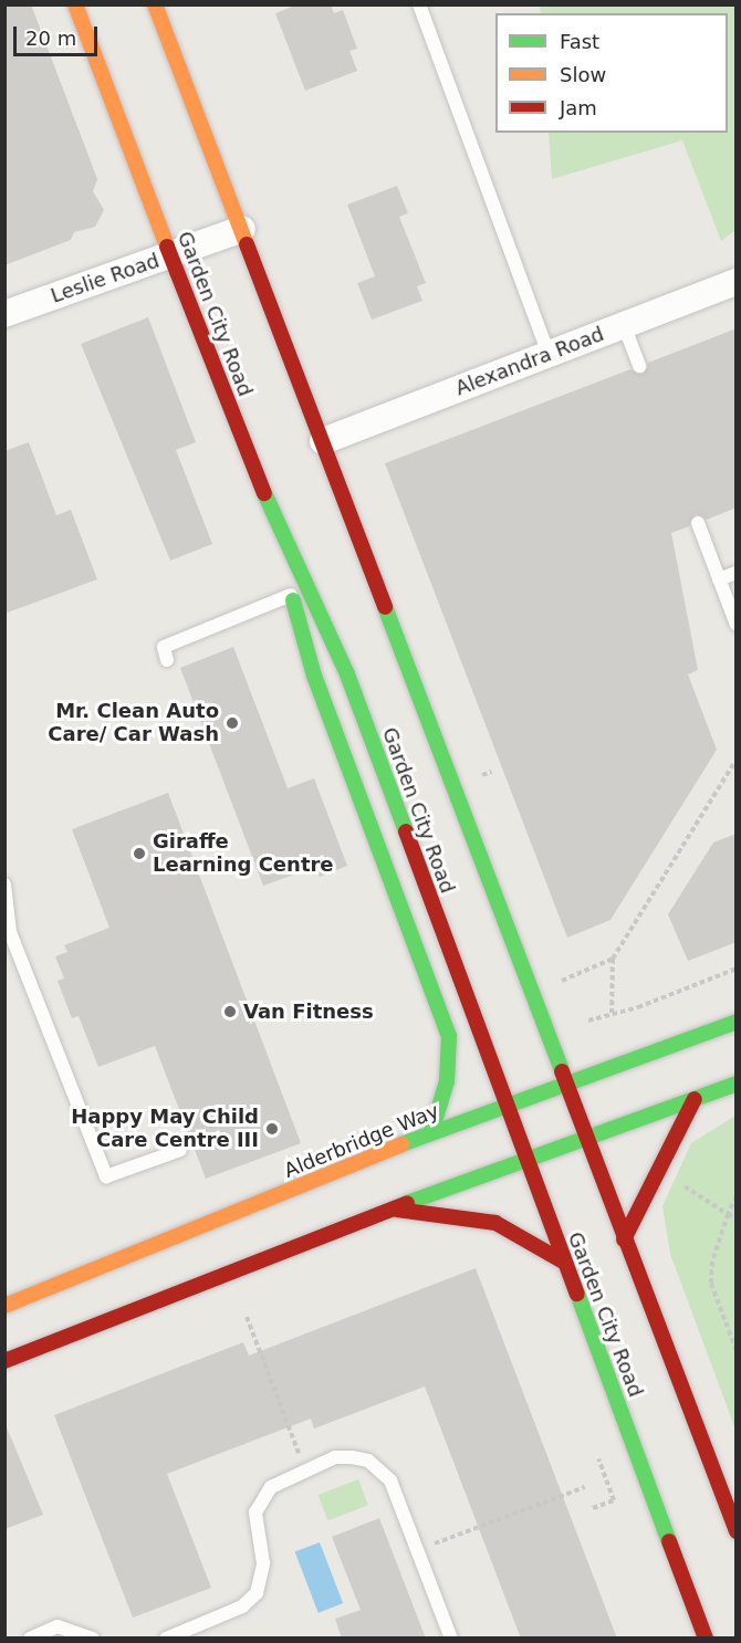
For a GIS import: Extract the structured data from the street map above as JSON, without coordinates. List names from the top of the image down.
{
  "streets": {
    "main road": ["Garden City Road", "Alderbridge Way"],
    "street": ["Leslie Road", "Alexandra Road"]
  },
  "crossings": [
    ["Leslie Road", "Garden City Road"],
    ["Garden City Road", "Alexandra Road"],
    ["Garden City Road", "Alderbridge Way"]
  ],
  "places": [
    "Mr. Clean Auto Care/ Car Wash",
    "Giraffe Learning Centre",
    "Van Fitness",
    "Happy May Child Care Centre III"
  ],
  "legend": ["Fast", "Slow", "Jam"],
  "scale_bar": "20 m"
}
